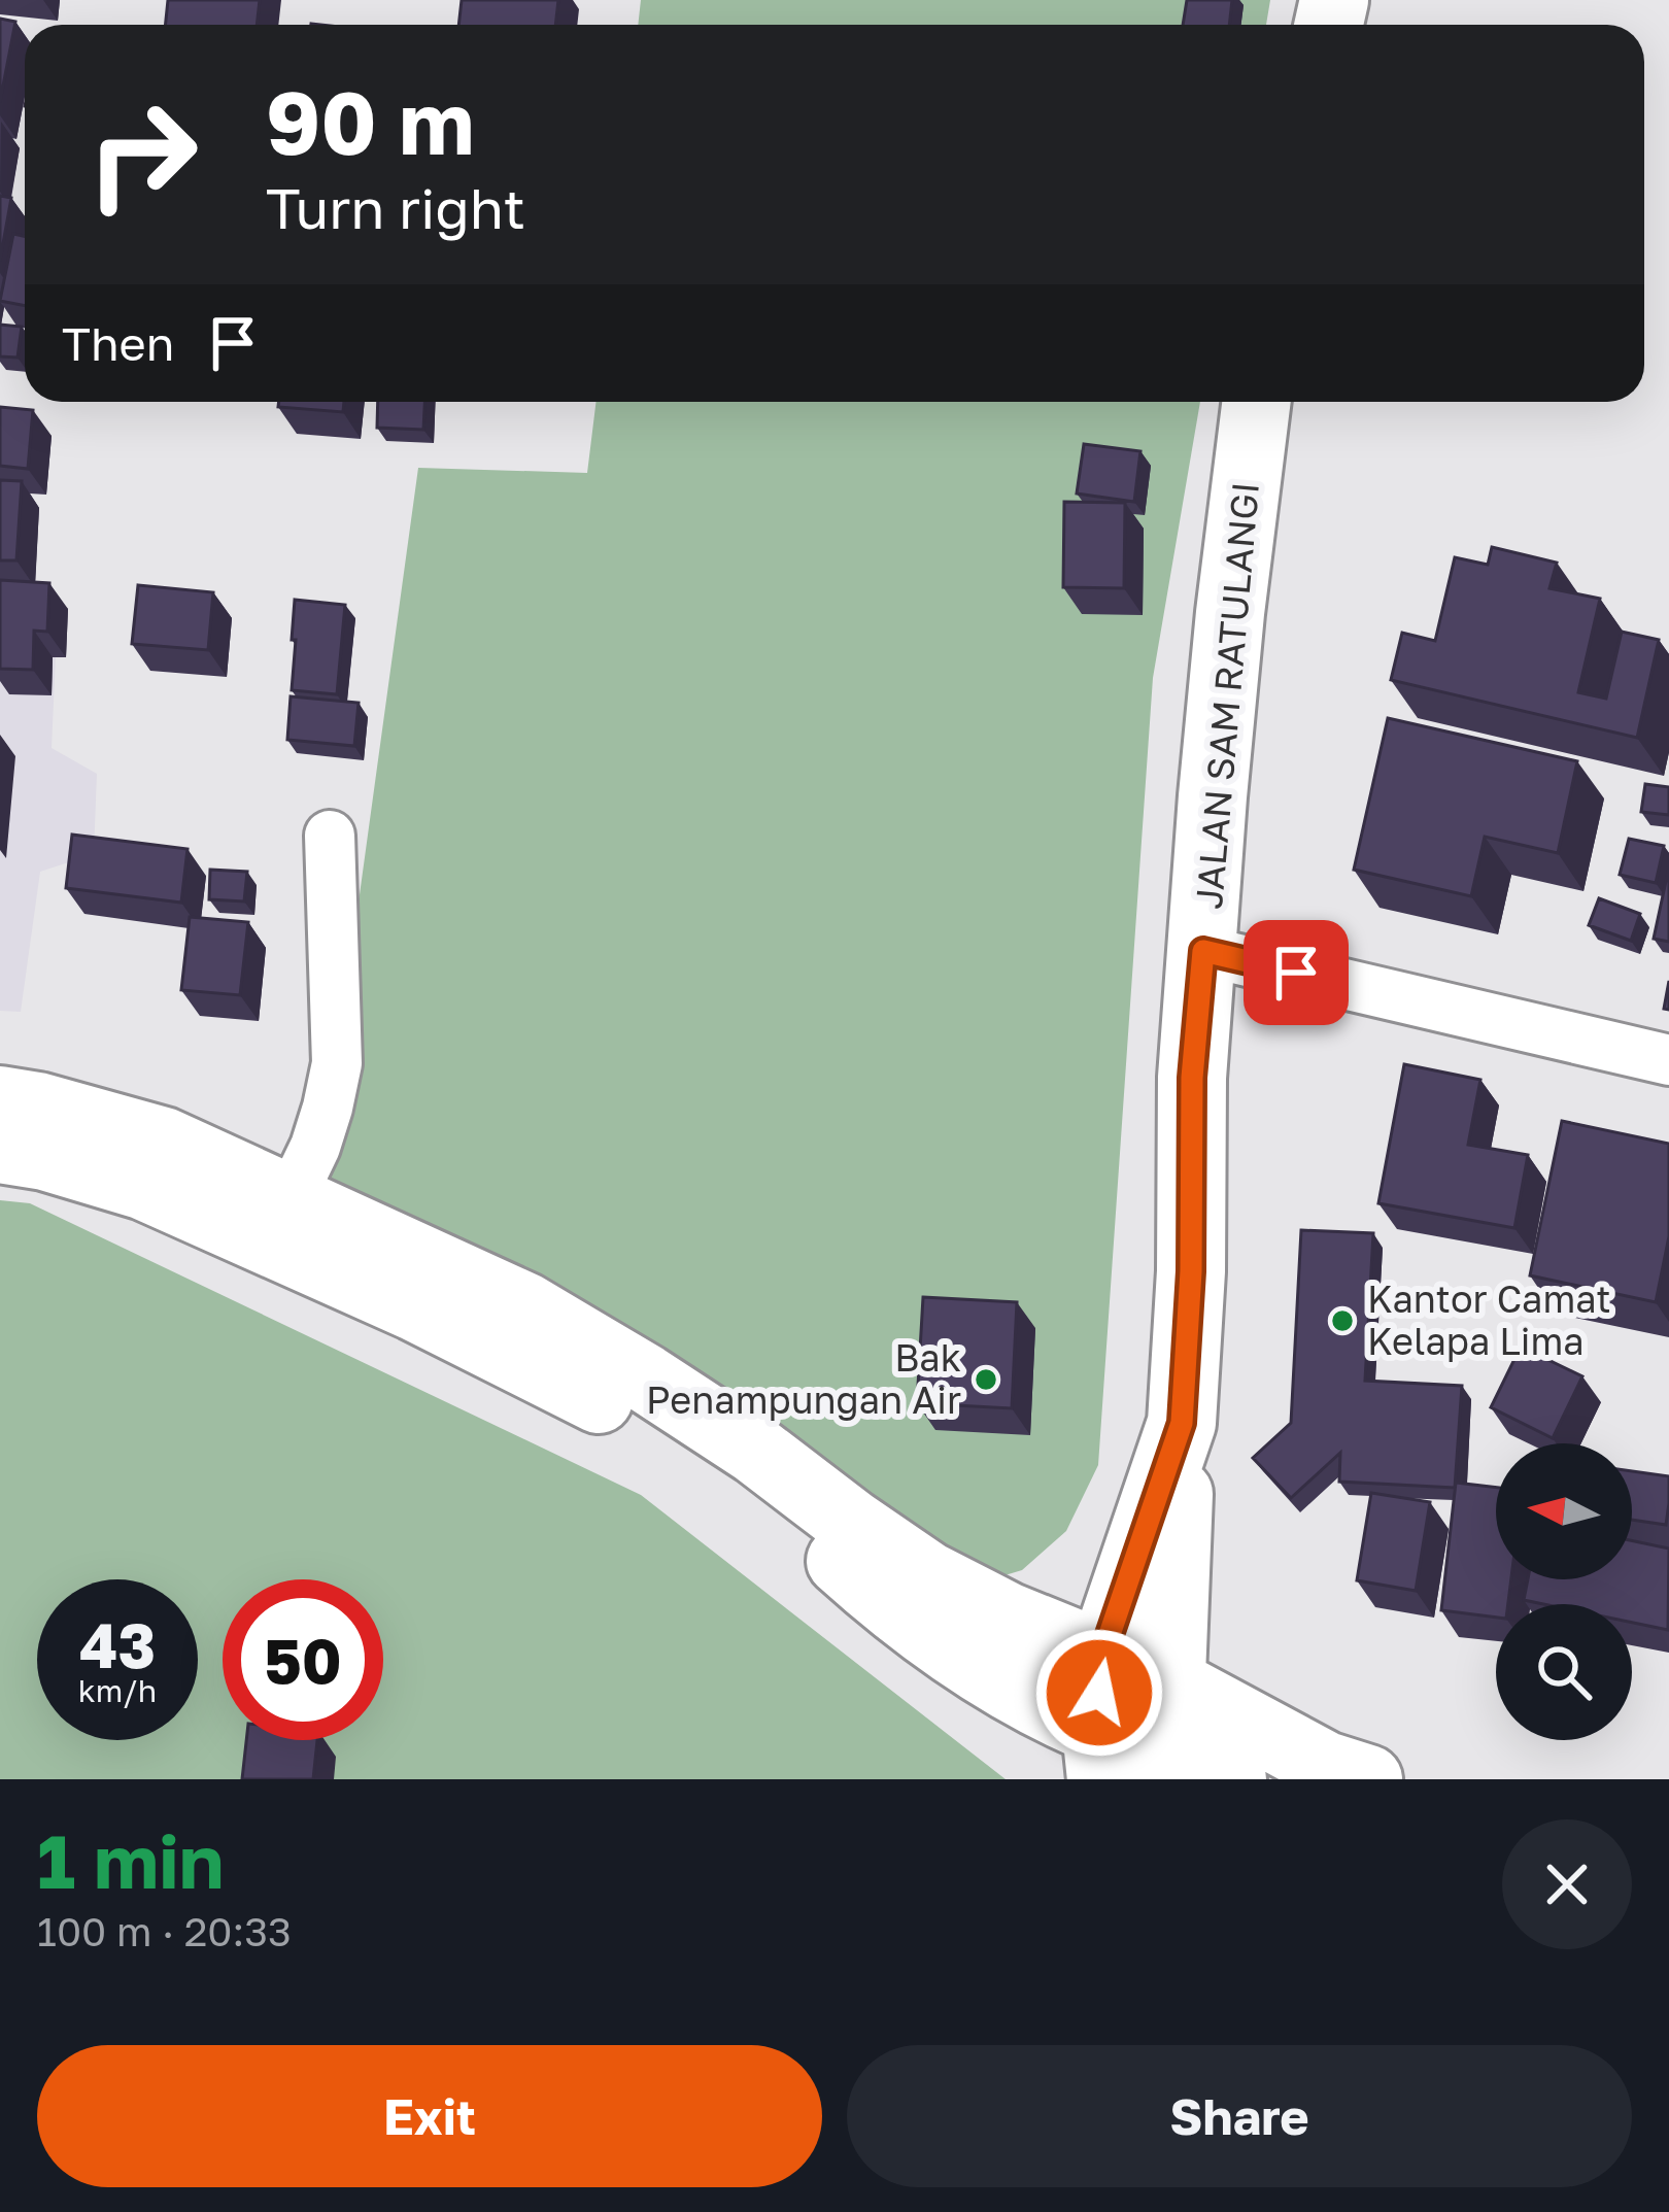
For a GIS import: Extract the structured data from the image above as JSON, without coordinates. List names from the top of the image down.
{
  "streets": {
    "main road": ["JALAN SAM RATULANGI"]
  },
  "places": ["Kantor Camat Kelapa Lima", "Bak Penampungan Air"],
  "north": "left",
  "page": {
    "turn": ["90 m", "Turn right"],
    "then": "Then",
    "speed": "43 km/h",
    "limit": "50",
    "heading": ["1 min", "100 m · 20:33"],
    "buttons": ["Exit", "Share"]
  }
}
